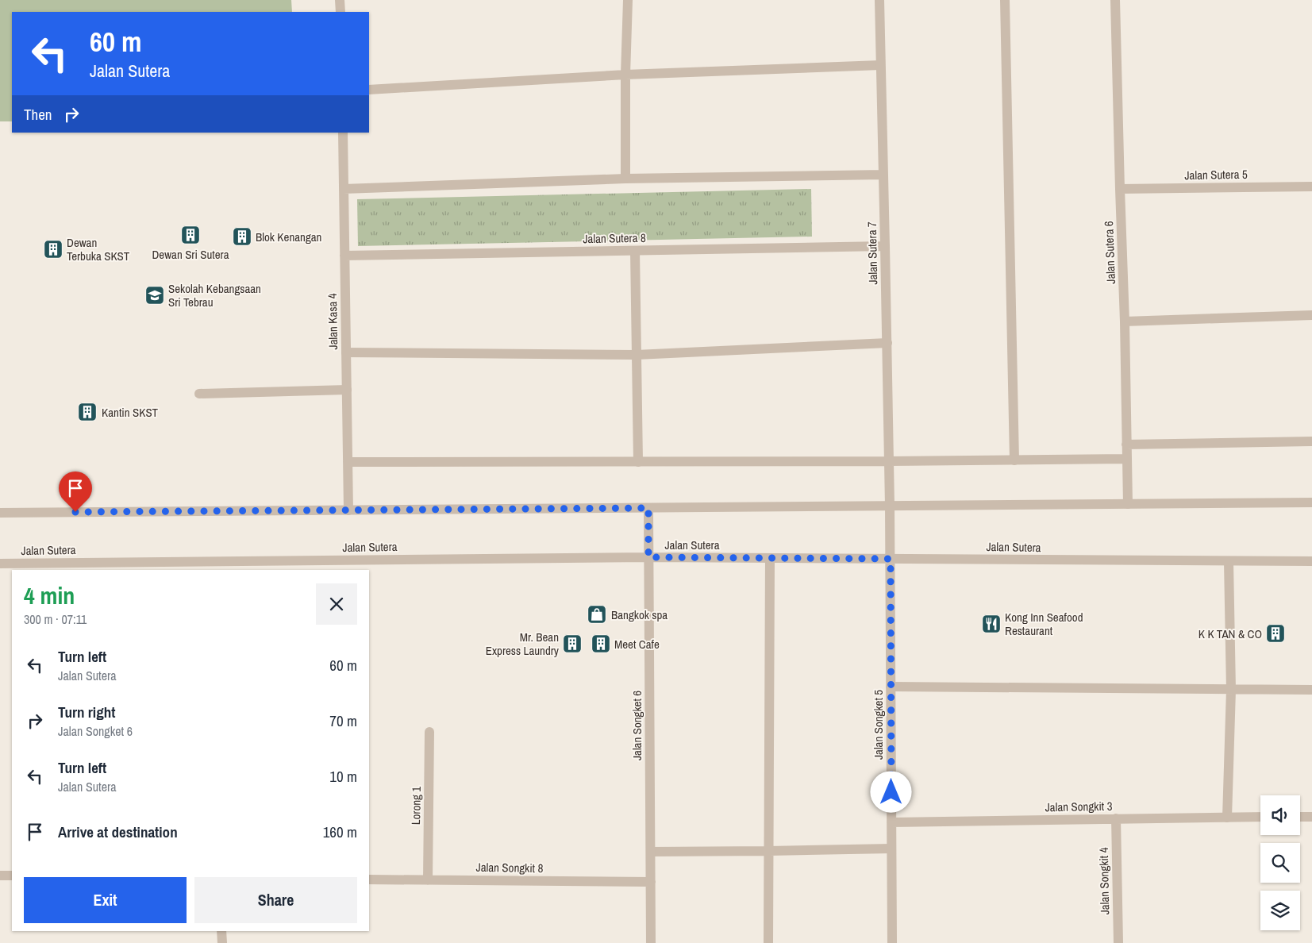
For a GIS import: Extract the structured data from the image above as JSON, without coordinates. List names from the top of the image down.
{
  "streets": {
    "street": [
      "Jalan Sutera 5",
      "Jalan Sutera 8",
      "Jalan Sutera 6",
      "Jalan Sutera 7",
      "Jalan Kasa 4",
      "Jalan Sutera",
      "Jalan Songket 5",
      "Jalan Songket 6",
      "Lorong 1",
      "Jalan Songkit 3",
      "Jalan Songkit 8",
      "Jalan Songkit 4"
    ]
  },
  "crossings": [
    ["Jalan Sutera 5", "Jalan Sutera 6"],
    ["Jalan Sutera 8", "Jalan Sutera 7"],
    ["Jalan Sutera 8", "Jalan Kasa 4"],
    ["Jalan Sutera 7", "Jalan Songket 5"],
    ["Jalan Sutera", "Jalan Songket 5"],
    ["Jalan Sutera", "Jalan Songket 6"],
    ["Jalan Songket 5", "Jalan Songkit 3"],
    ["Jalan Songket 6", "Jalan Songkit 8"],
    ["Lorong 1", "Jalan Songkit 8"],
    ["Jalan Songkit 3", "Jalan Songkit 4"]
  ],
  "places": {
    "building": [
      "Dewan Sri Sutera",
      "Blok Kenangan",
      "Dewan Terbuka SKST",
      "Kantin SKST",
      "K K TAN & CO",
      "Mr. Bean Express Laundry",
      "Meet Cafe"
    ],
    "school or university": ["Sekolah Kebangsaan Sri Tebrau"],
    "shop": ["Bangkok spa"],
    "restaurant": ["Kong Inn Seafood Restaurant"]
  },
  "page": {
    "turn": ["60 m", "Jalan Sutera"],
    "then": "Then",
    "heading": ["4 min", "300 m · 07:11"],
    "list": [
      {
        "name": "Turn left",
        "note": "Jalan Sutera",
        "value": "60 m"
      },
      {
        "name": "Turn right",
        "note": "Jalan Songket 6",
        "value": "70 m"
      },
      {
        "name": "Turn left",
        "note": "Jalan Sutera",
        "value": "10 m"
      },
      {
        "name": "Arrive at destination",
        "value": "160 m"
      }
    ],
    "buttons": ["Exit", "Share"]
  }
}
